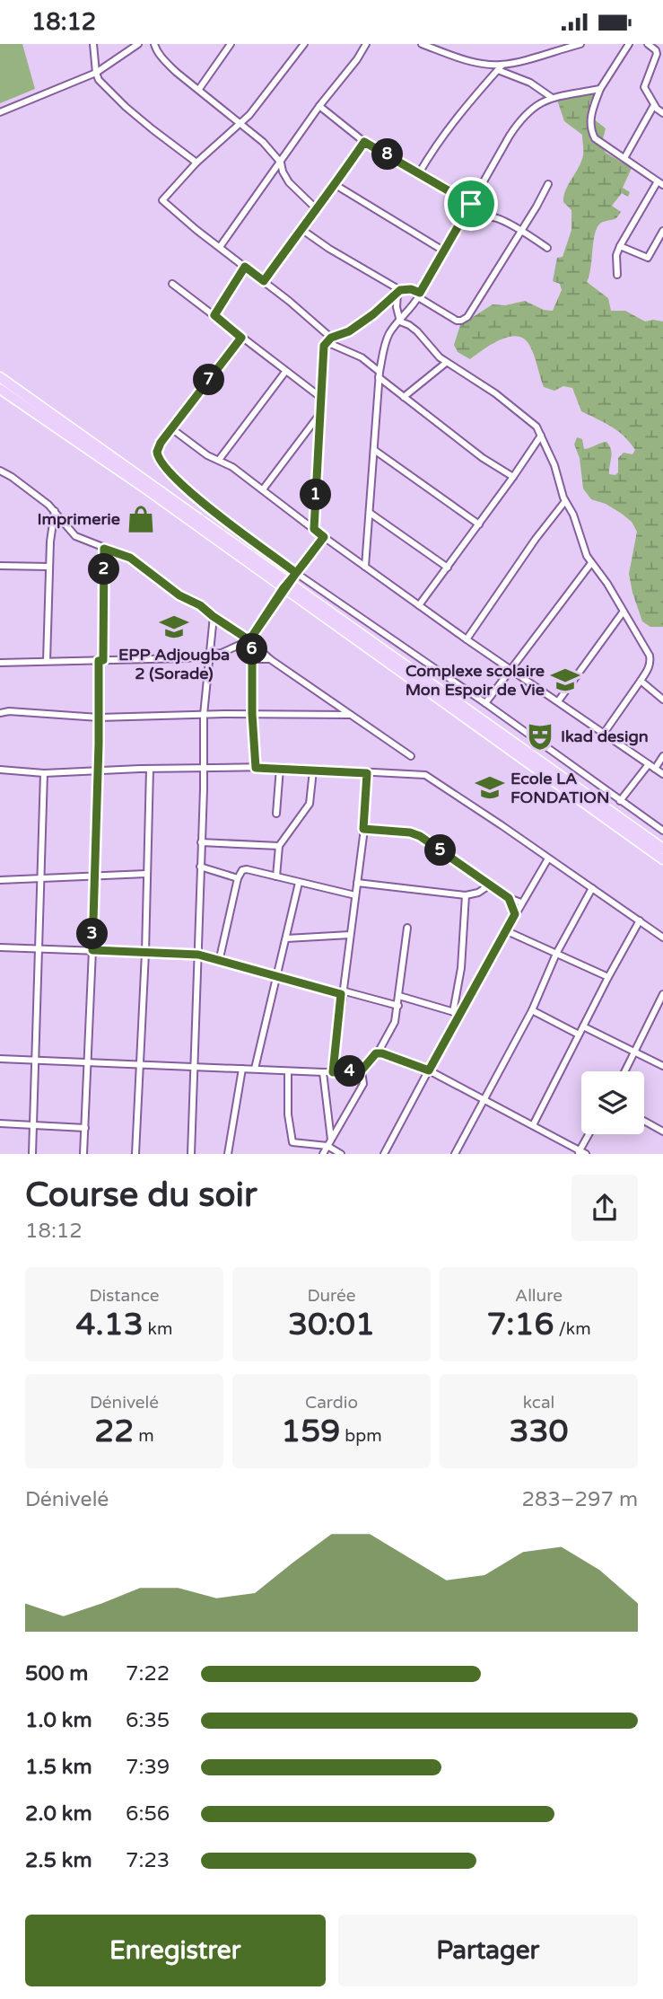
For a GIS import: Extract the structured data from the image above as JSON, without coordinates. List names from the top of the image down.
{
  "places": {
    "shop": ["Imprimerie"],
    "school or university": ["EPP Adjougba 2 (Sorade)", "Complexe scolaire Mon Espoir de Vie", "Ecole LA FONDATION"],
    "theatre": ["Ikad design"]
  },
  "page": {
    "status": "18:12",
    "pins": [
      "8",
      "7",
      "1",
      "2",
      "6",
      "5",
      "3",
      "4"
    ],
    "heading": ["Course du soir", "18:12"],
    "stats": [
      ["Distance", "4.13 km"],
      ["Durée", "30:01"],
      ["Allure", "7:16 /km"],
      ["Dénivelé", "22 m"],
      ["Cardio", "159 bpm"],
      ["kcal", "330"]
    ],
    "chart": ["Dénivelé", "283–297 m"],
    "list": [
      {
        "name": "500 m",
        "note": "7:22"
      },
      {
        "name": "1.0 km",
        "note": "6:35"
      },
      {
        "name": "1.5 km",
        "note": "7:39"
      },
      {
        "name": "2.0 km",
        "note": "6:56"
      },
      {
        "name": "2.5 km",
        "note": "7:23"
      }
    ],
    "buttons": ["Enregistrer", "Partager"]
  }
}
